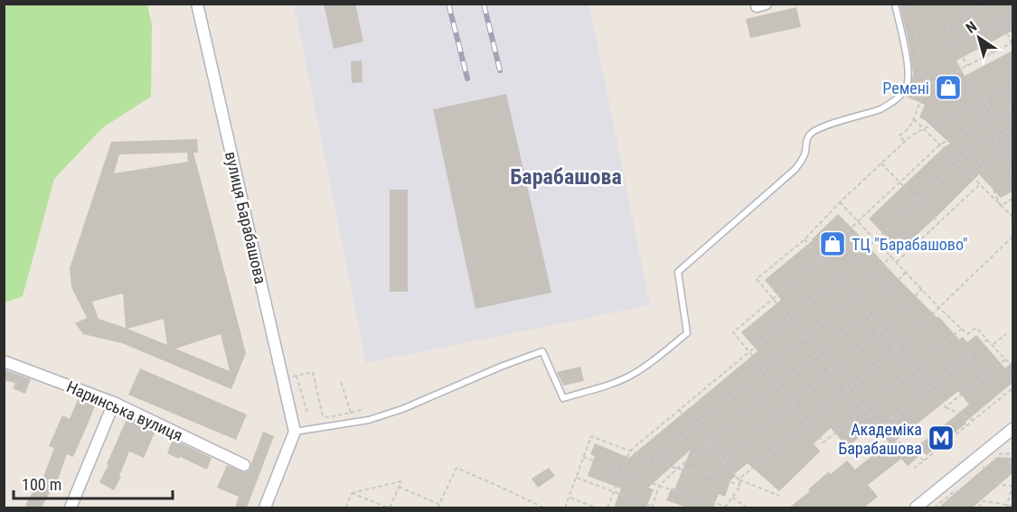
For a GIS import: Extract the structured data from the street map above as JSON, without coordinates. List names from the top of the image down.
{
  "streets": {
    "street": ["вулиця Барабашова", "Наринська вулиця"]
  },
  "districts": ["Барабашова"],
  "places": {
    "shop": ["Ремені", "ТЦ \"Барабашово\""],
    "metro station": ["Академіка Барабашова"]
  },
  "scale_bar": "100 m",
  "north": "top left"
}
